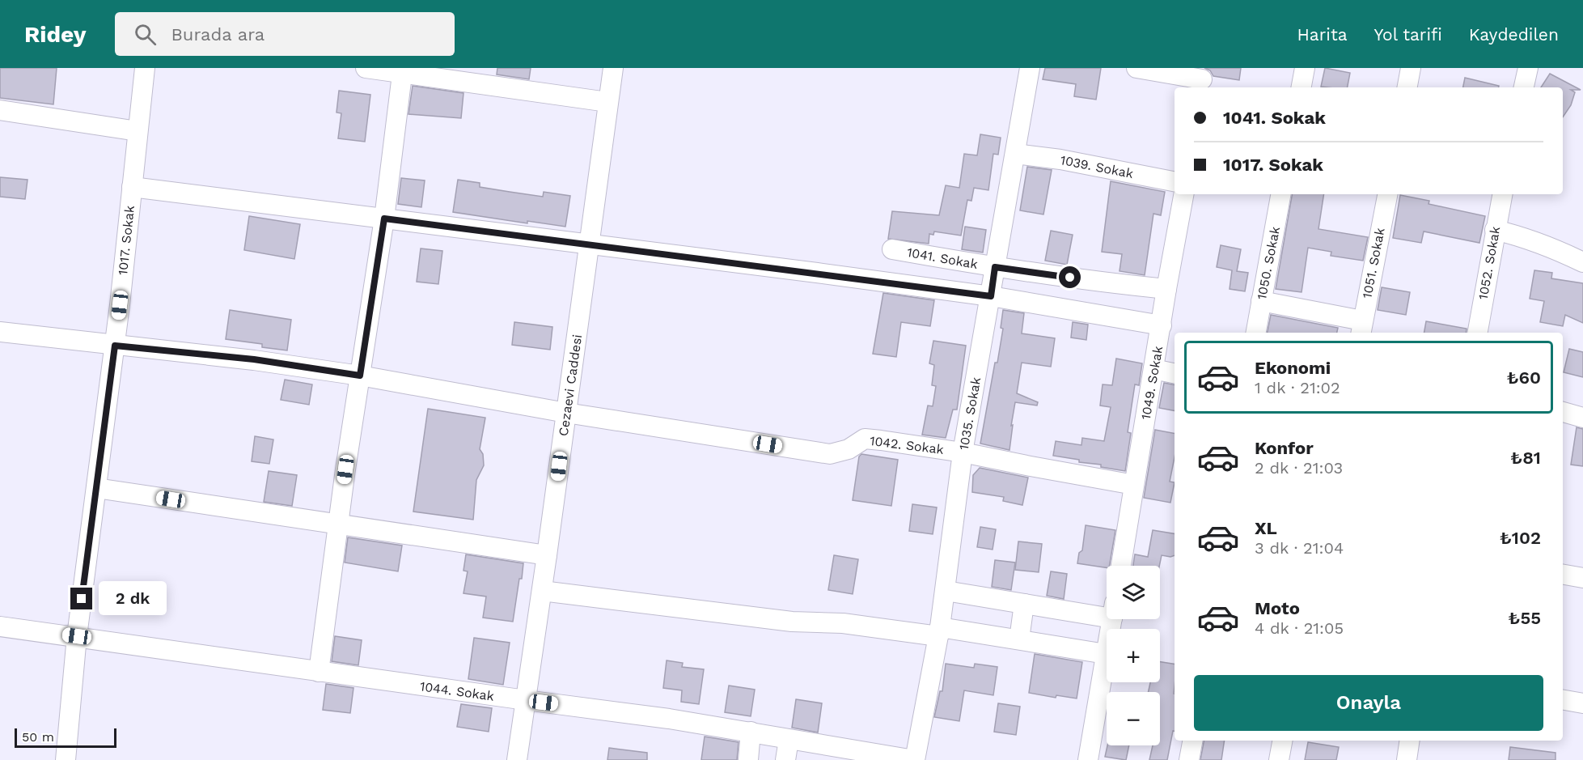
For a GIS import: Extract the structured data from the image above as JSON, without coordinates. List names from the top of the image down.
{
  "streets": {
    "street": [
      "1039. Sokak",
      "1017. Sokak",
      "1041. Sokak",
      "1050. Sokak",
      "1051. Sokak",
      "1052. Sokak",
      "1049. Sokak",
      "Cezaevi Caddesi",
      "1035. Sokak",
      "1042. Sokak",
      "1044. Sokak"
    ]
  },
  "crossings": [
    ["1039. Sokak", "1035. Sokak"],
    ["1017. Sokak", "1042. Sokak"],
    ["1017. Sokak", "1044. Sokak"],
    ["1041. Sokak", "1049. Sokak"],
    ["1041. Sokak", "1035. Sokak"],
    ["1049. Sokak", "1042. Sokak"],
    ["Cezaevi Caddesi", "1042. Sokak"],
    ["Cezaevi Caddesi", "1044. Sokak"],
    ["1035. Sokak", "1042. Sokak"],
    ["1035. Sokak", "1044. Sokak"]
  ],
  "scale_bar": "50 m",
  "page": {
    "header": "Ridey",
    "search": "Burada ara",
    "nav": ["Harita", "Yol tarifi", "Kaydedilen"],
    "banner": ["1041. Sokak", "1017. Sokak"],
    "list": [
      {
        "name": "Ekonomi",
        "note": "1 dk · 21:02",
        "value": "₺60"
      },
      {
        "name": "Konfor",
        "note": "2 dk · 21:03",
        "value": "₺81"
      },
      {
        "name": "XL",
        "note": "3 dk · 21:04",
        "value": "₺102"
      },
      {
        "name": "Moto",
        "note": "4 dk · 21:05",
        "value": "₺55"
      }
    ],
    "map_buttons": ["+", "−"],
    "bubble": "2 dk",
    "buttons": "Onayla",
    "scale": "50 m"
  }
}
